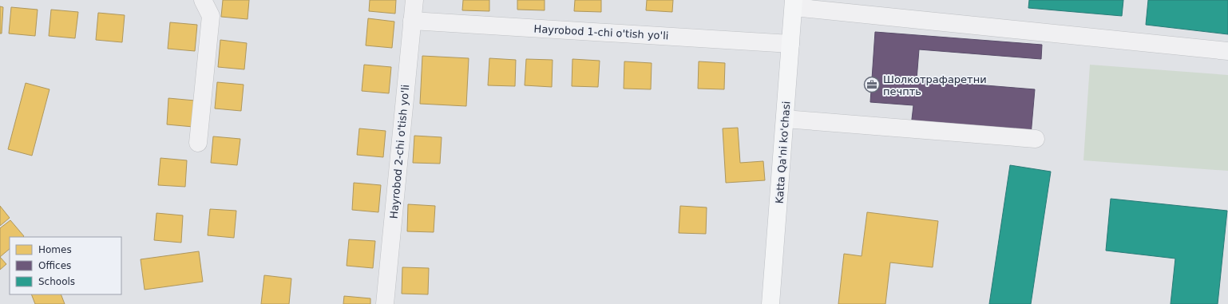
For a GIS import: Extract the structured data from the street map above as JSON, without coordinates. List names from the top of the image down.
{
  "streets": {
    "main road": ["Katta Qa'ni ko'chasi"],
    "street": ["Hayrobod 1-chi o'tish yo'li", "Hayrobod 2-chi o'tish yo'li"]
  },
  "crossings": [
    ["Hayrobod 1-chi o'tish yo'li", "Hayrobod 2-chi o'tish yo'li"],
    ["Hayrobod 1-chi o'tish yo'li", "Katta Qa'ni ko'chasi"]
  ],
  "places": {
    "office": ["Шолкотрафаретни печпть"]
  },
  "legend": ["Homes", "Offices", "Schools"]
}
